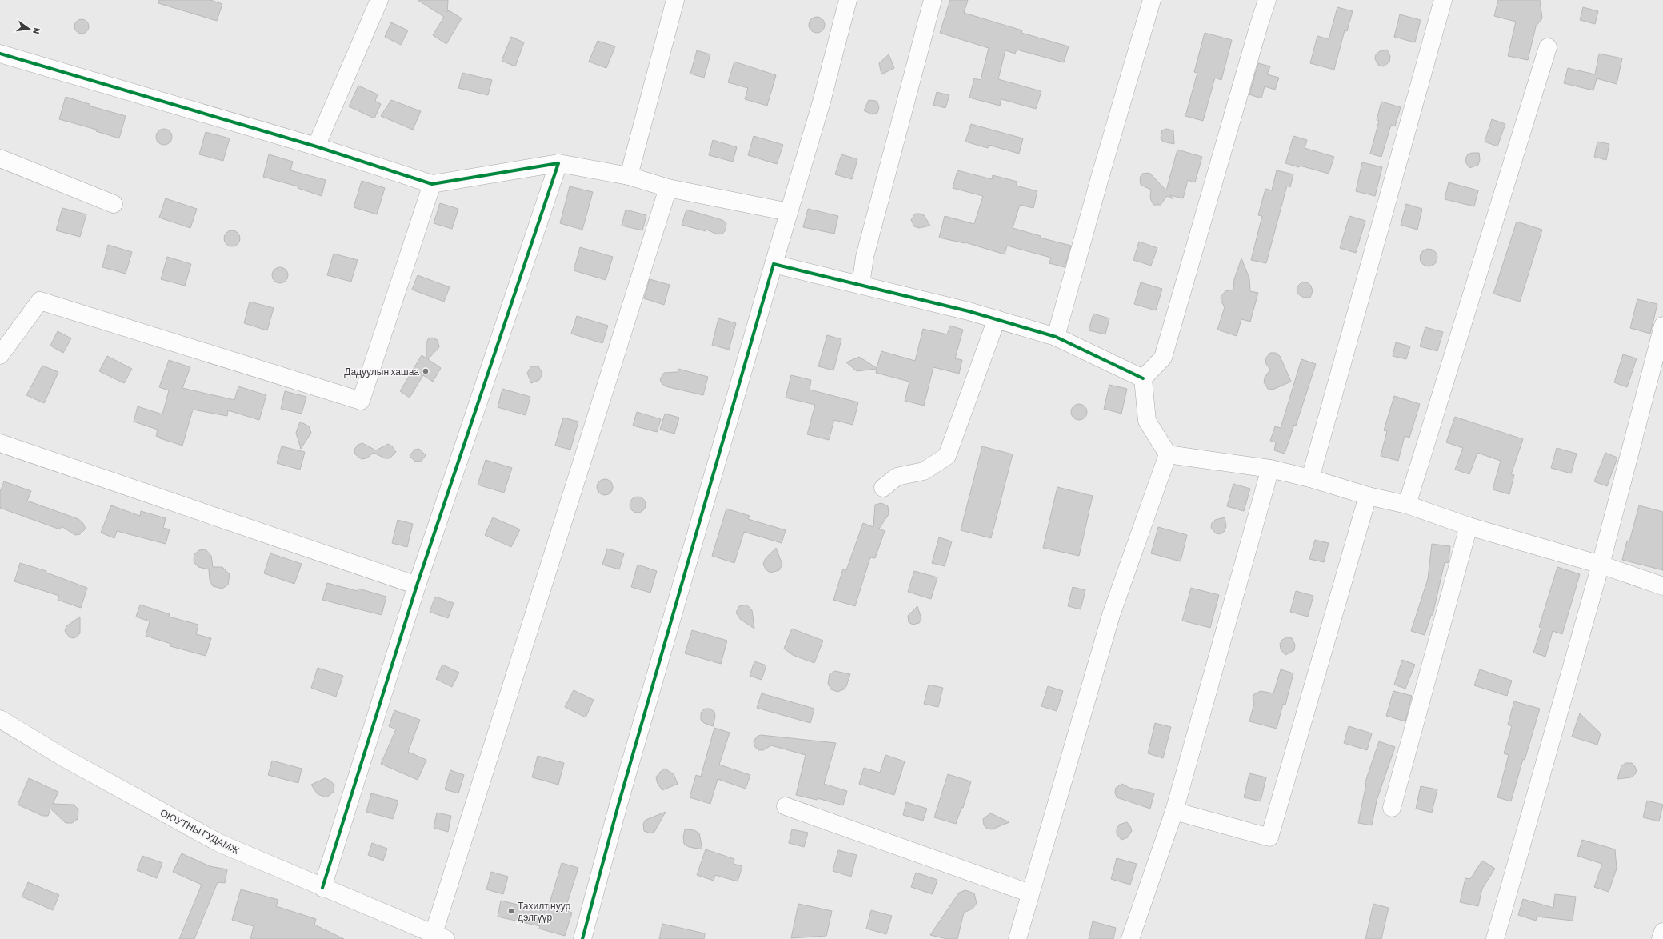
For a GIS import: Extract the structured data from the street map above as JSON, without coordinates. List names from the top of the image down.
{
  "streets": {
    "street": ["ОЮУТНЫ ГУДАМЖ"]
  },
  "places": ["Дадуулын хашаа", "Тахилт нуур дэлгүүр"],
  "north": "right"
}
